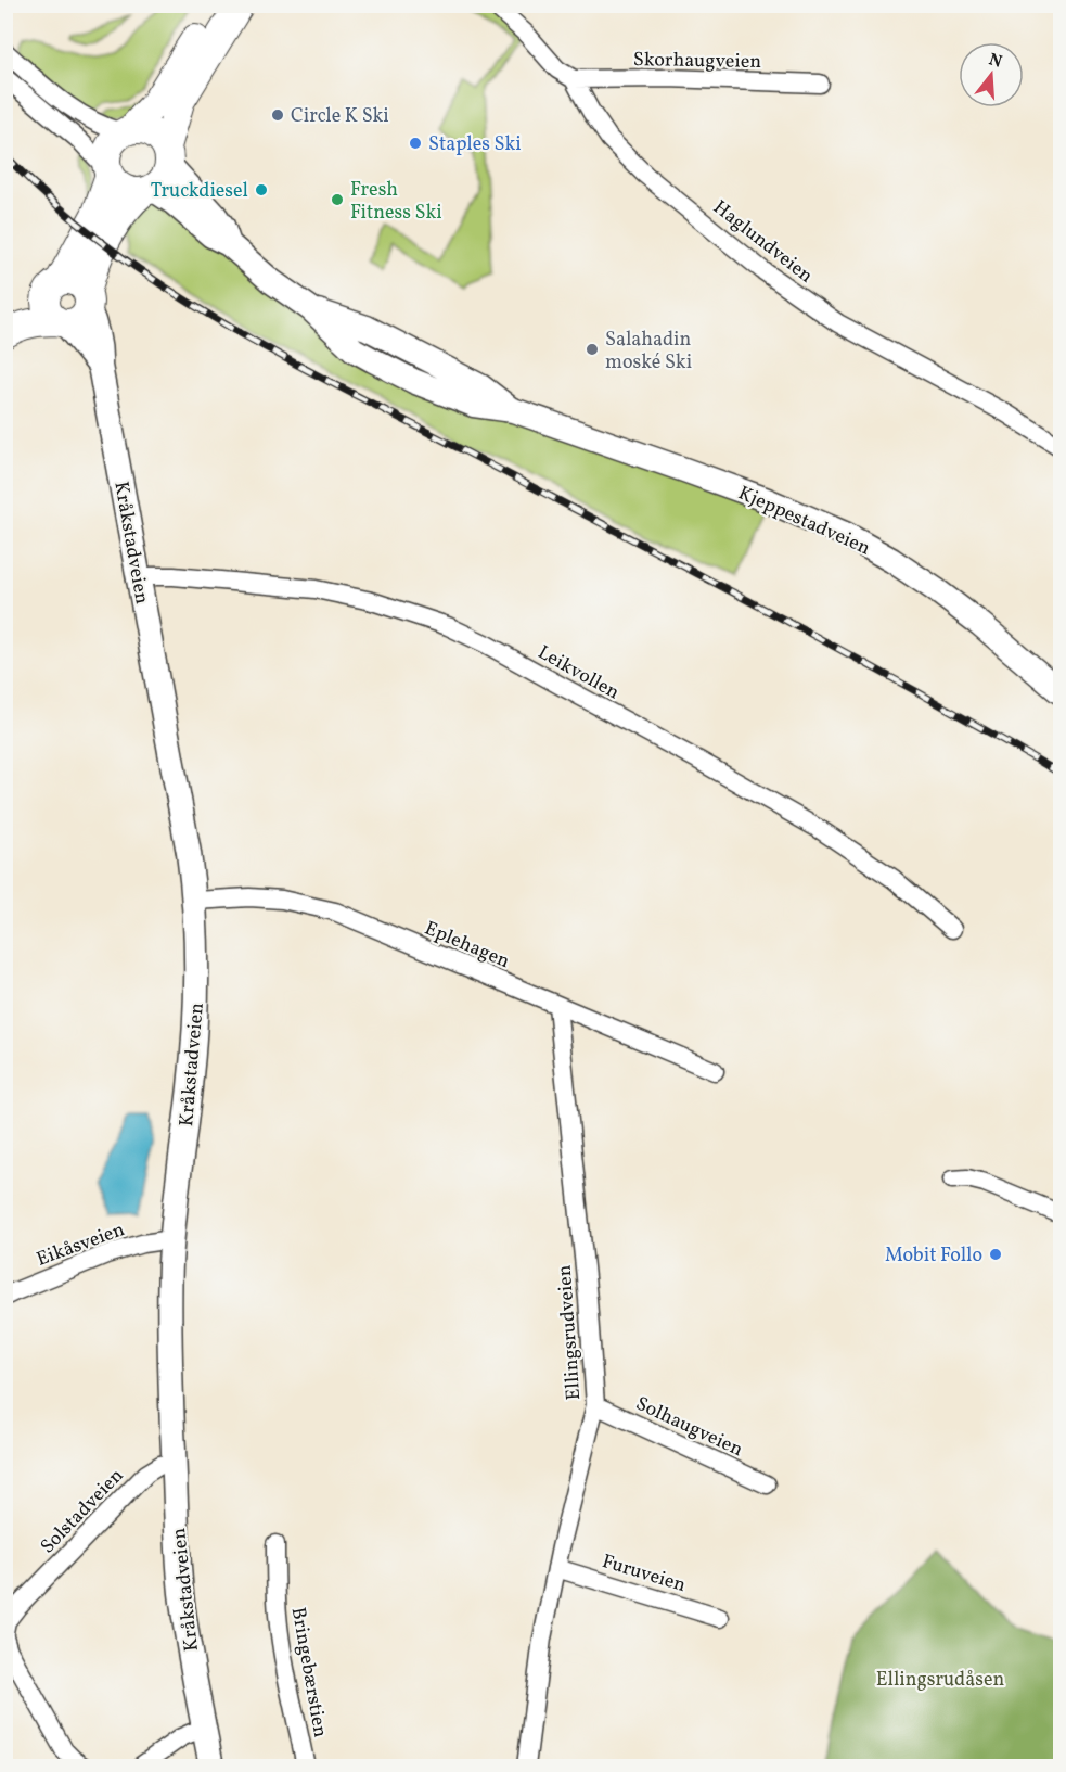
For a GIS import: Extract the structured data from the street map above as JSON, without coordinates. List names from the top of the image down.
{
  "streets": {
    "main road": ["Kjeppestadveien", "Kråkstadveien"],
    "street": [
      "Skorhaugveien",
      "Haglundveien",
      "Leikvollen",
      "Eplehagen",
      "Eikåsveien",
      "Ellingsrudveien",
      "Solhaugveien",
      "Solstadveien",
      "Furuveien",
      "Bringebærstien"
    ]
  },
  "crossings": [
    ["Skorhaugveien", "Haglundveien"],
    ["Kråkstadveien", "Leikvollen"],
    ["Kråkstadveien", "Eplehagen"],
    ["Kråkstadveien", "Eikåsveien"],
    ["Kråkstadveien", "Solstadveien"],
    ["Eplehagen", "Ellingsrudveien"],
    ["Ellingsrudveien", "Solhaugveien"],
    ["Ellingsrudveien", "Furuveien"]
  ],
  "parks": ["Ellingsrudåsen"],
  "places": [
    "Circle K Ski",
    "Staples Ski",
    "Truckdiesel",
    "Fresh Fitness Ski",
    "Salahadin moské Ski",
    "Mobit Follo"
  ],
  "north": "top"
}
